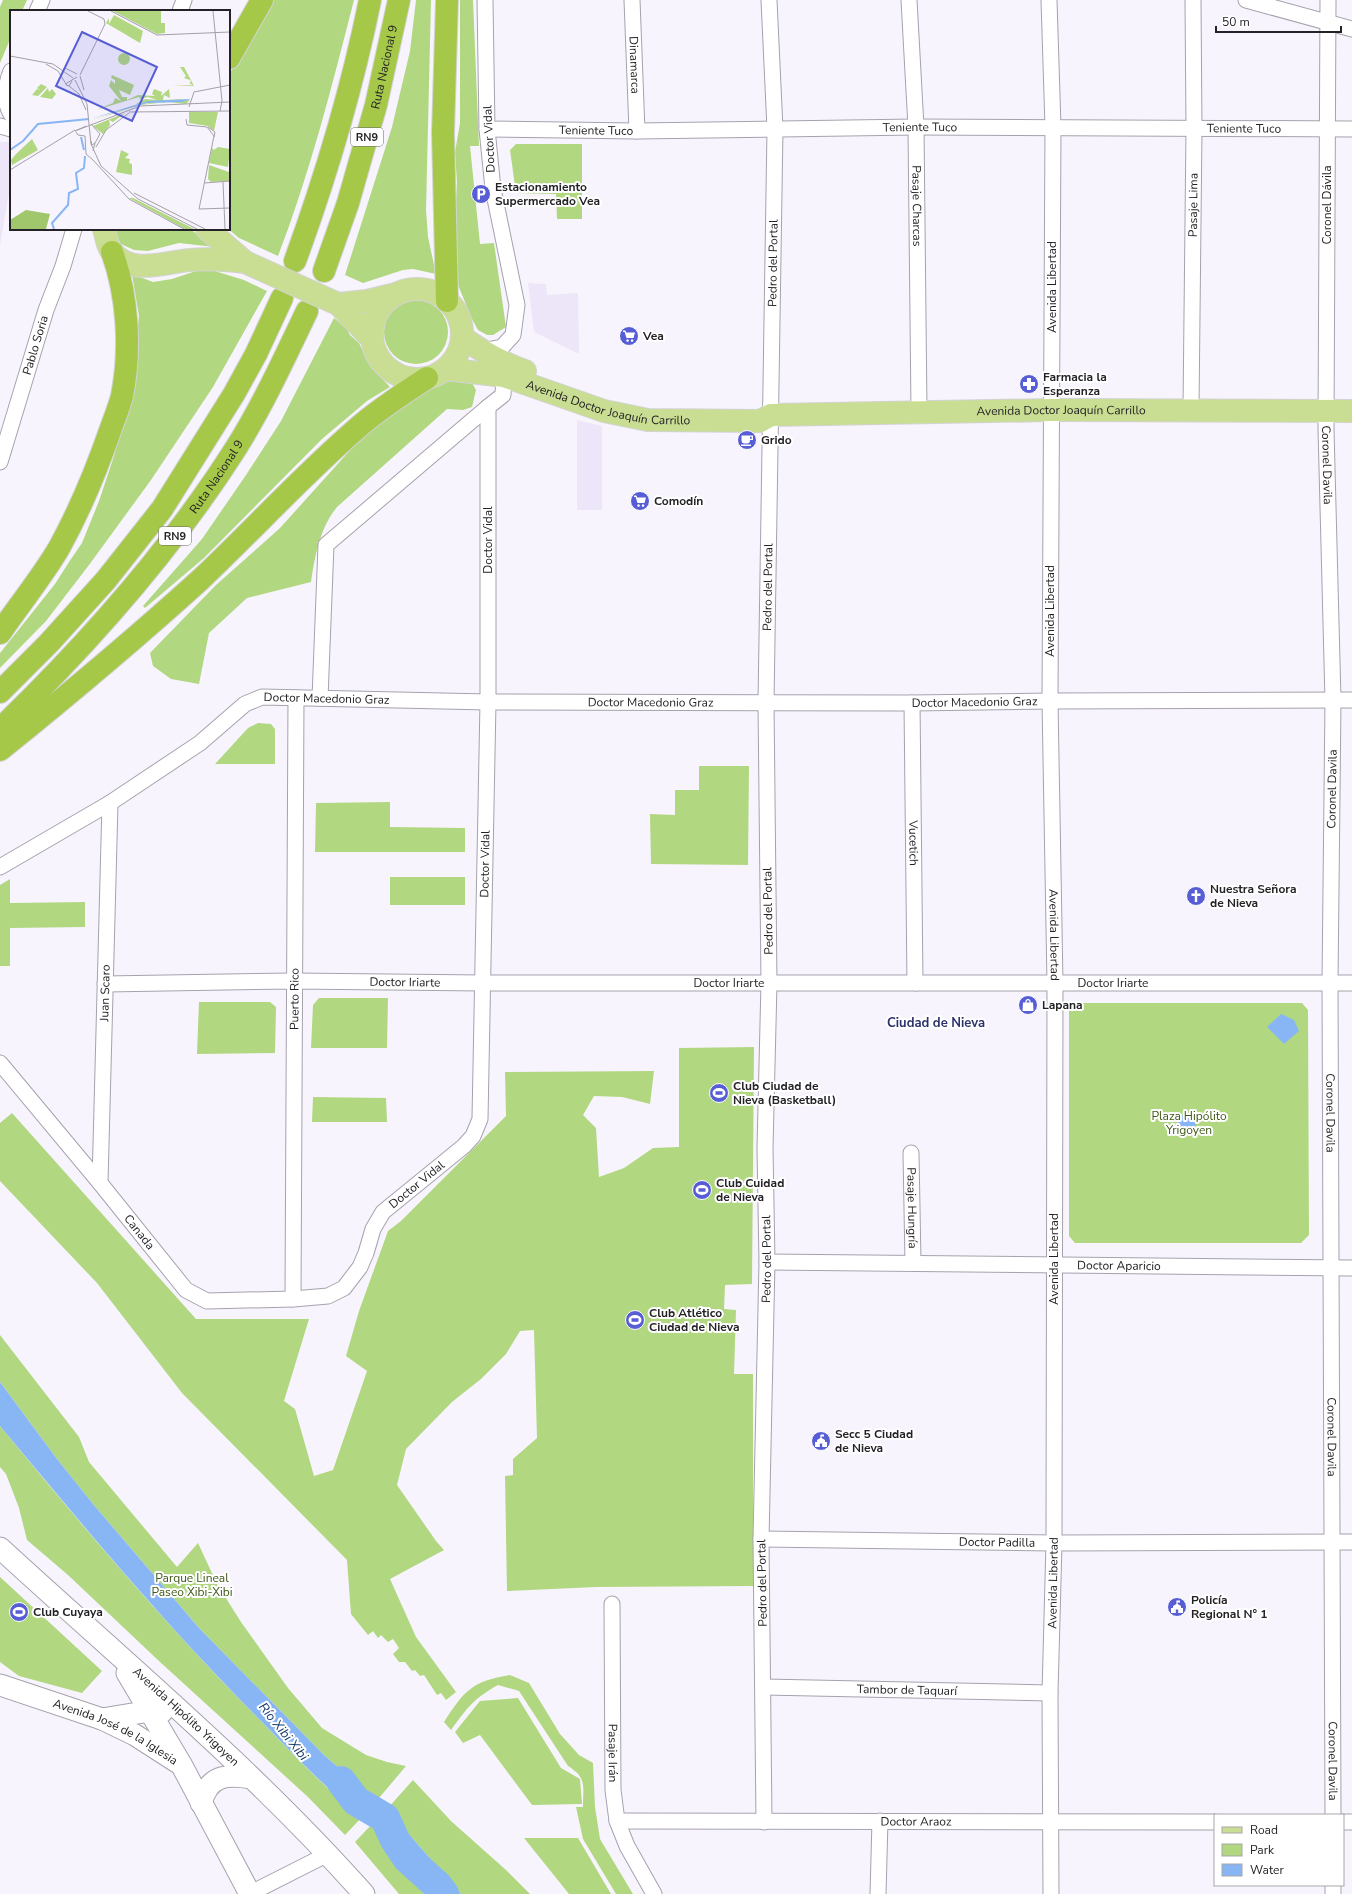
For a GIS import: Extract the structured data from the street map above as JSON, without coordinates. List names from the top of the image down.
{
  "streets": {
    "highway": ["Ruta Nacional 9", "RN9"],
    "main road": ["Avenida Doctor Joaquín Carrillo", "Avenida Hipólito Yrigoyen", "Avenida José de la Iglesia"],
    "street": [
      "Dinamarca",
      "Teniente Tuco",
      "Doctor Vidal",
      "Pasaje Lima",
      "Coronel Dávila",
      "Pasaje Charcas",
      "Pedro del Portal",
      "Avenida Libertad",
      "Pablo Soria",
      "Coronel Davila",
      "Doctor Macedonio Graz",
      "Vucetich",
      "Doctor Iriarte",
      "Juan Scaro",
      "Puerto Rico",
      "Pasaje Hungría",
      "Canada",
      "Doctor Aparicio",
      "Doctor Padilla",
      "Tambor de Taquarí",
      "Pasaje Irán",
      "Doctor Araoz"
    ]
  },
  "crossings": [
    ["Dinamarca", "Teniente Tuco"],
    ["Teniente Tuco", "Doctor Vidal"],
    ["Teniente Tuco", "Pasaje Lima"],
    ["Teniente Tuco", "Coronel Dávila"],
    ["Teniente Tuco", "Pasaje Charcas"],
    ["Teniente Tuco", "Pedro del Portal"],
    ["Teniente Tuco", "Avenida Libertad"],
    ["Doctor Vidal", "Avenida Doctor Joaquín Carrillo"],
    ["Doctor Vidal", "Doctor Macedonio Graz"],
    ["Doctor Vidal", "Doctor Iriarte"],
    ["Doctor Vidal", "Canada"],
    ["Pasaje Lima", "Avenida Doctor Joaquín Carrillo"],
    ["Coronel Dávila", "Avenida Doctor Joaquín Carrillo"],
    ["Coronel Dávila", "Coronel Davila"],
    ["Pasaje Charcas", "Avenida Doctor Joaquín Carrillo"],
    ["Pedro del Portal", "Avenida Doctor Joaquín Carrillo"],
    ["Pedro del Portal", "Doctor Macedonio Graz"],
    ["Pedro del Portal", "Doctor Iriarte"],
    ["Pedro del Portal", "Doctor Aparicio"],
    ["Pedro del Portal", "Doctor Padilla"],
    ["Pedro del Portal", "Tambor de Taquarí"],
    ["Pedro del Portal", "Doctor Araoz"],
    ["Avenida Libertad", "Avenida Doctor Joaquín Carrillo"],
    ["Avenida Libertad", "Doctor Macedonio Graz"],
    ["Avenida Libertad", "Doctor Iriarte"],
    ["Avenida Libertad", "Doctor Aparicio"],
    ["Avenida Libertad", "Doctor Padilla"],
    ["Avenida Libertad", "Tambor de Taquarí"],
    ["Avenida Libertad", "Doctor Araoz"],
    ["Avenida Doctor Joaquín Carrillo", "Coronel Davila"],
    ["Coronel Davila", "Doctor Macedonio Graz"],
    ["Coronel Davila", "Doctor Iriarte"],
    ["Coronel Davila", "Doctor Aparicio"],
    ["Coronel Davila", "Doctor Padilla"],
    ["Doctor Macedonio Graz", "Vucetich"],
    ["Doctor Macedonio Graz", "Juan Scaro"],
    ["Doctor Macedonio Graz", "Puerto Rico"],
    ["Vucetich", "Doctor Iriarte"],
    ["Doctor Iriarte", "Juan Scaro"],
    ["Doctor Iriarte", "Puerto Rico"],
    ["Juan Scaro", "Canada"],
    ["Puerto Rico", "Canada"],
    ["Pasaje Hungría", "Doctor Aparicio"],
    ["Pasaje Irán", "Doctor Araoz"]
  ],
  "districts": ["Ciudad de Nieva"],
  "water": ["Río Xibi Xibi"],
  "parks": ["Plaza Hipólito Yrigoyen", "Parque Lineal Paseo Xibi-Xibi"],
  "places": {
    "parking": ["Estacionamiento Supermercado Vea"],
    "supermarket": ["Vea", "Comodín"],
    "pharmacy": ["Farmacia la Esperanza"],
    "cafe": ["Grido"],
    "church": ["Nuestra Señora de Nieva"],
    "shop": ["Lapana"],
    "sports": [
      "Club Ciudad de Nieva (Basketball)",
      "Club Cuidad de Nieva",
      "Club Atlético Ciudad de Nieva",
      "Club Cuyaya"
    ],
    "public building": ["Secc 5 Ciudad de Nieva", "Policía Regional N° 1"]
  },
  "legend": ["Road", "Park", "Water"],
  "scale_bar": "50 m"
}
